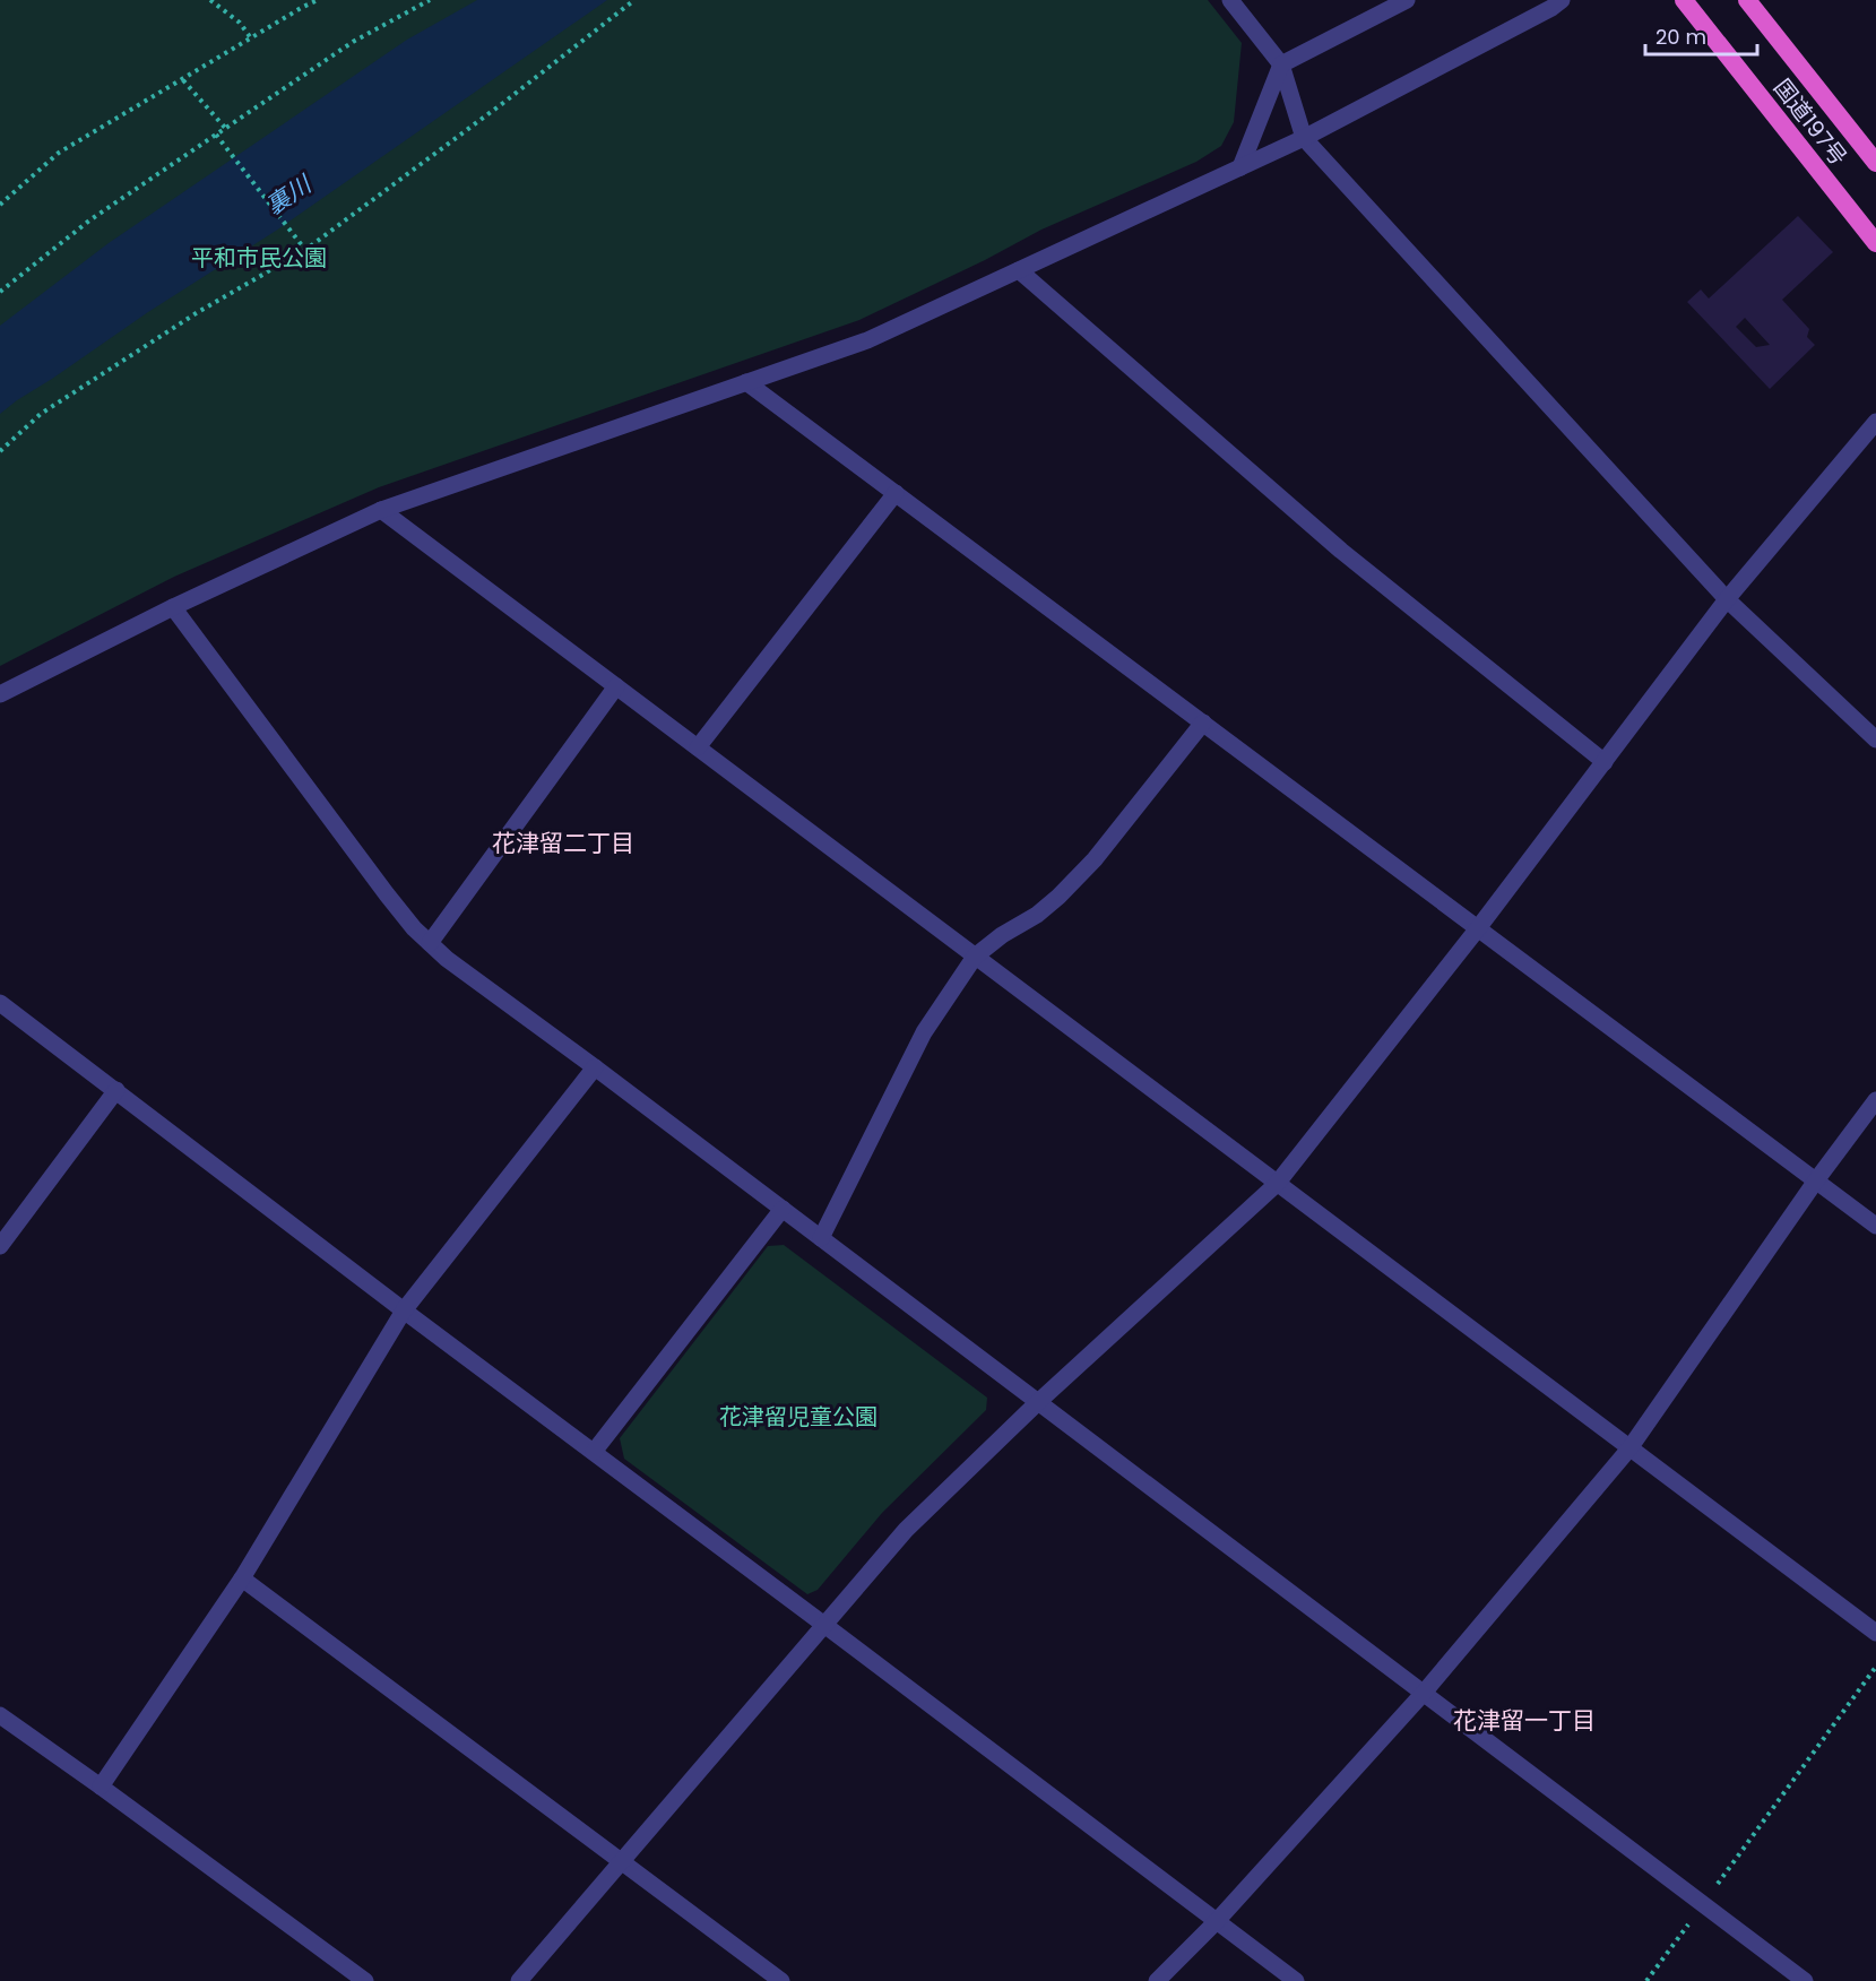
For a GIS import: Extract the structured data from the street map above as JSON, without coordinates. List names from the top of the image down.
{
  "streets": {
    "highway": ["国道197号"]
  },
  "districts": ["花津留二丁目", "花津留一丁目"],
  "water": ["裏川"],
  "parks": ["平和市民公園", "花津留児童公園"],
  "scale_bar": "20 m"
}
